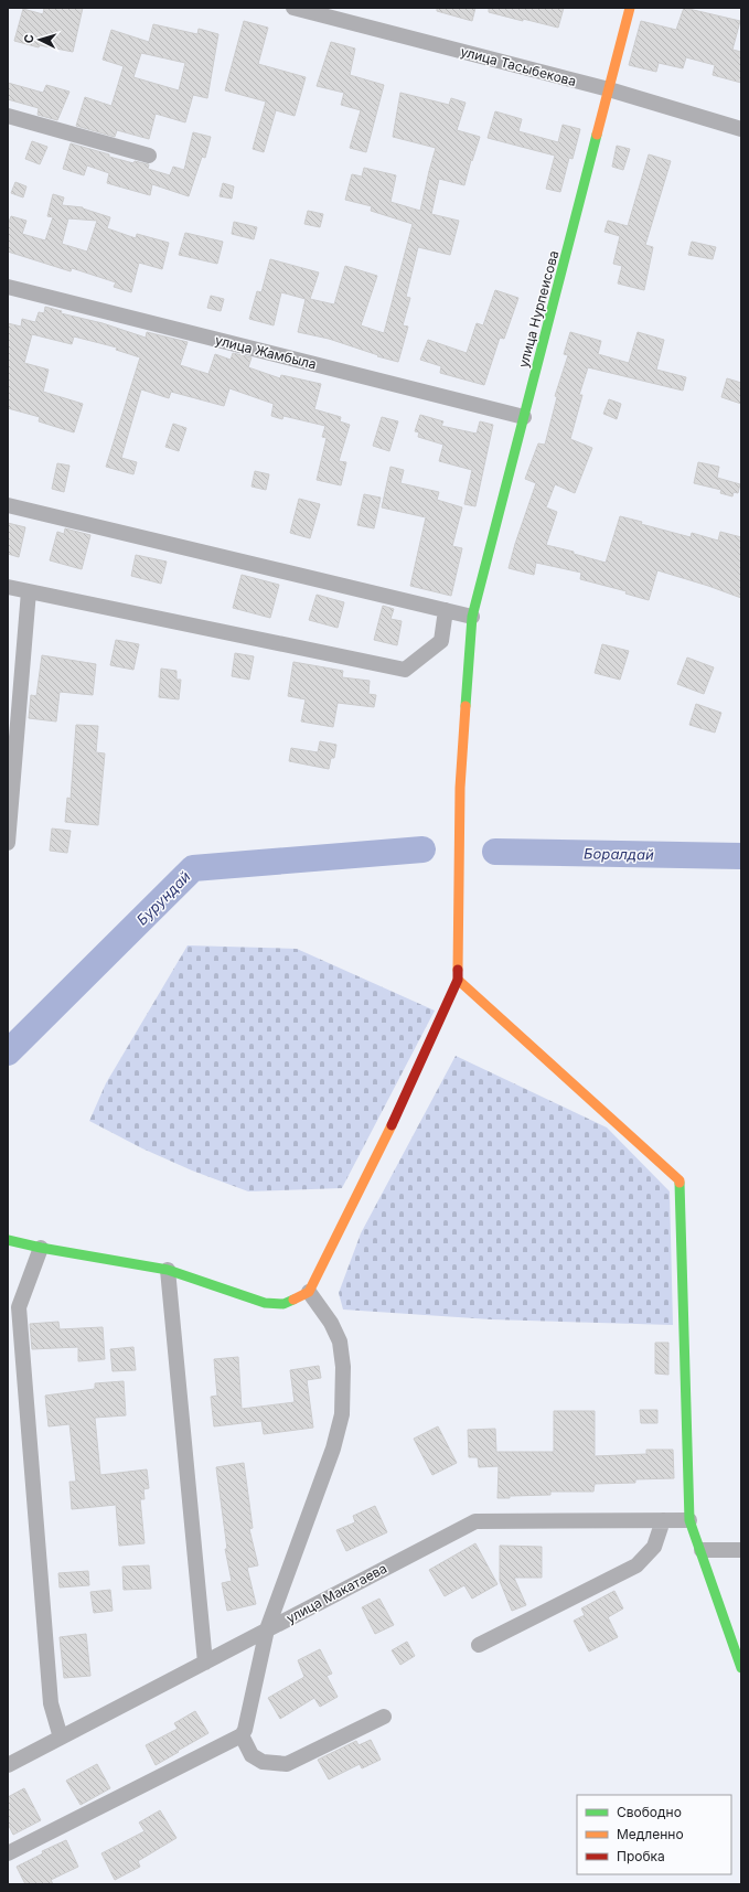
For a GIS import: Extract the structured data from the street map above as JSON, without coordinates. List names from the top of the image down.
{
  "streets": {
    "street": [
      "улица Тасыбекова",
      "улица Нурпеисова",
      "улица Жамбыла",
      "улица Макатаева"
    ]
  },
  "crossings": [
    ["улица Тасыбекова", "улица Нурпеисова"],
    ["улица Нурпеисова", "улица Жамбыла"]
  ],
  "water": ["Боралдай", "Бурундай"],
  "legend": ["Свободно", "Медленно", "Пробка"],
  "north": "left"
}
